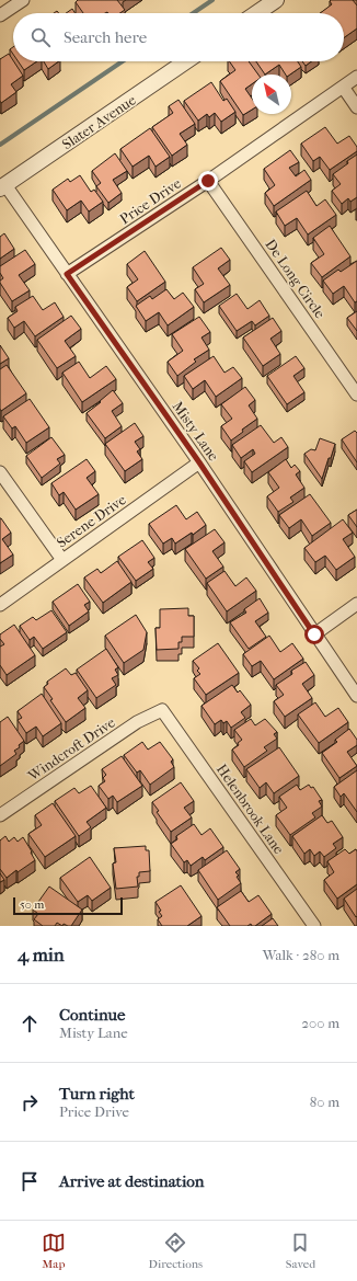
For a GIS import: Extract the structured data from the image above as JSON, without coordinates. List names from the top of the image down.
{
  "streets": {
    "street": [
      "Slater Avenue",
      "Price Drive",
      "De Long Circle",
      "Misty Lane",
      "Serene Drive",
      "Windcroft Drive",
      "Helenbrook Lane"
    ]
  },
  "crossings": [
    ["Slater Avenue", "Misty Lane"],
    ["Price Drive", "De Long Circle"],
    ["Price Drive", "Misty Lane"],
    ["Misty Lane", "Serene Drive"],
    ["Windcroft Drive", "Helenbrook Lane"]
  ],
  "scale_bar": "50 m",
  "north": "top left",
  "page": {
    "search": "Search here",
    "scale": "50 m",
    "heading": ["4 min", "Walk · 280 m"],
    "list": [
      ["Continue", "Misty Lane", "200 m"],
      ["Turn right", "Price Drive", "80 m"],
      "Arrive at destination"
    ],
    "nav": ["Map", "Directions", "Saved"]
  }
}
